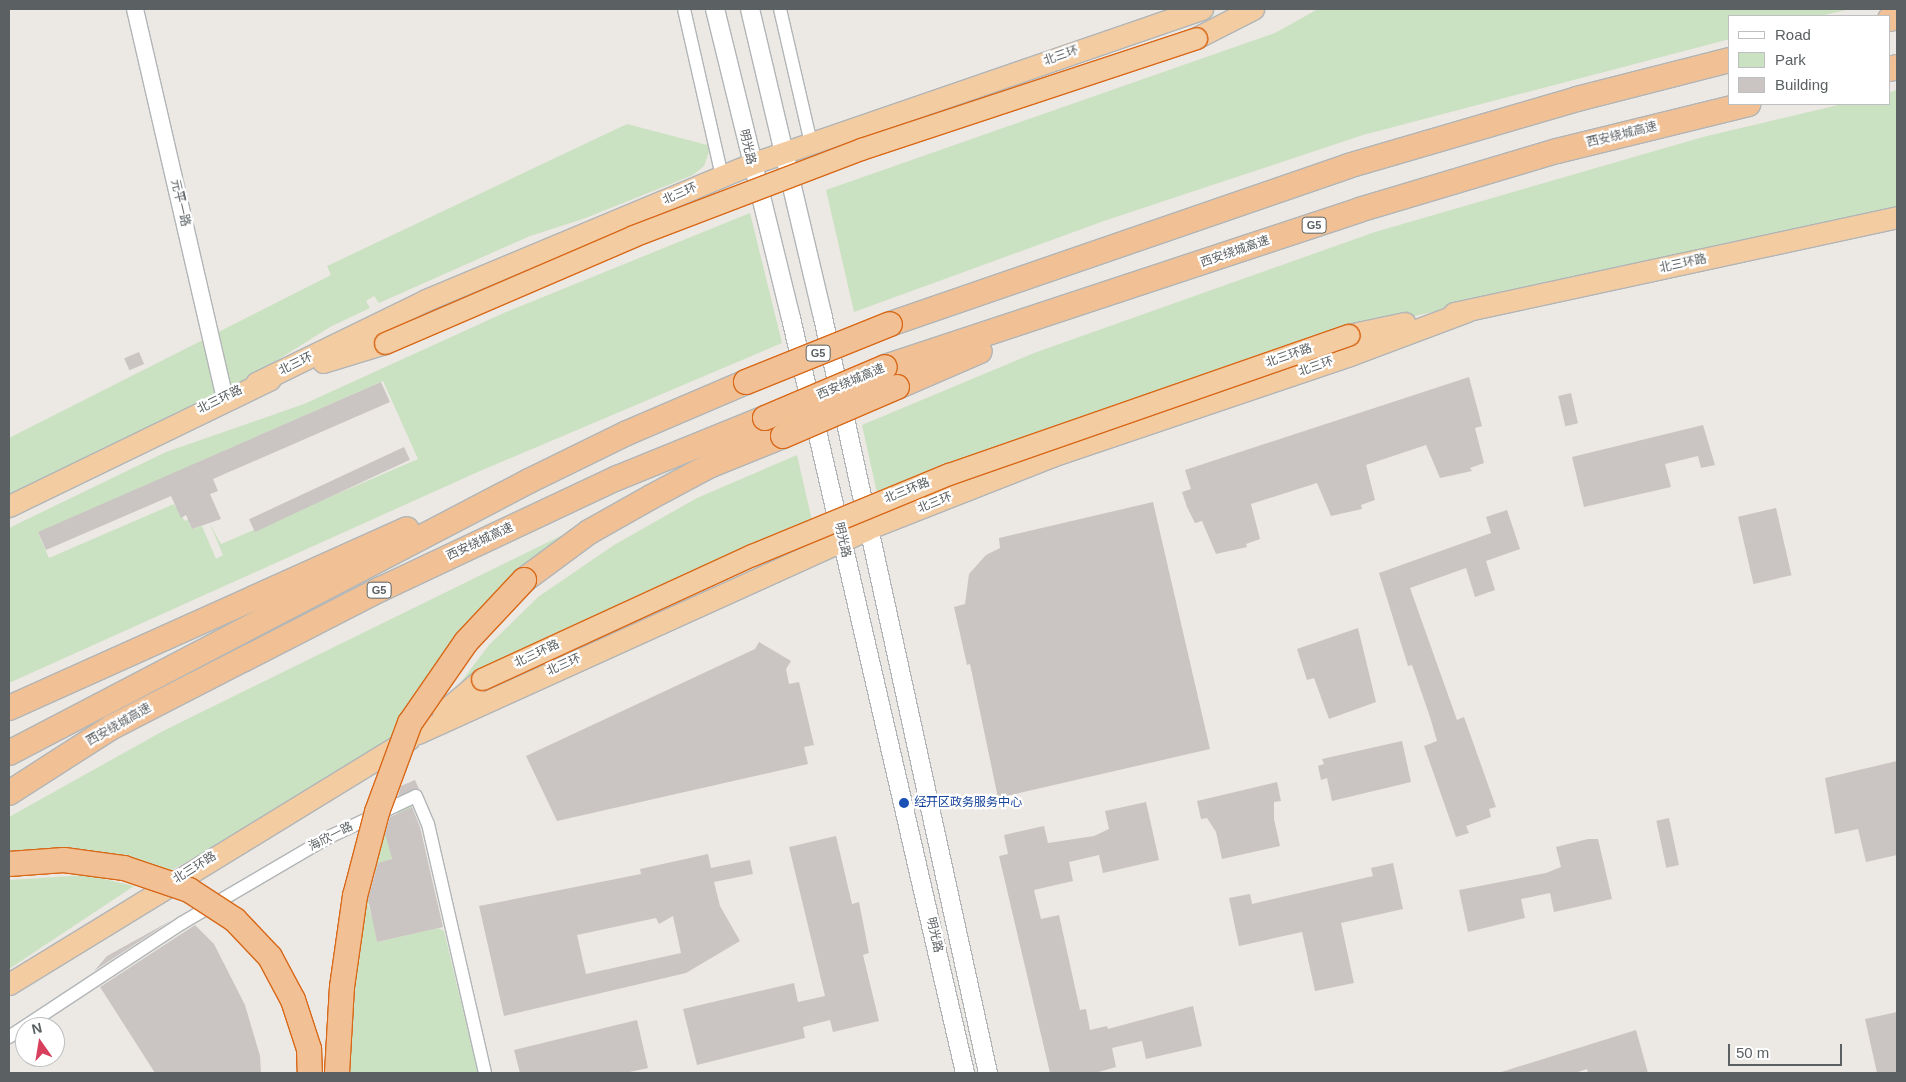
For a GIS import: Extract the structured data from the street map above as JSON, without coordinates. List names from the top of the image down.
{
  "streets": {
    "highway": [
      "北三环",
      "西安绕城高速",
      "G5",
      "北三环路"
    ],
    "main road": ["明光路"],
    "street": ["元平一路", "海欣一路"]
  },
  "crossings": [
    ["北三环", "明光路"],
    ["北三环", "北三环路"],
    ["元平一路", "北三环路"]
  ],
  "places": ["经开区政务服务中心"],
  "legend": ["Road", "Park", "Building"],
  "scale_bar": "50 m",
  "north": "top"
}
